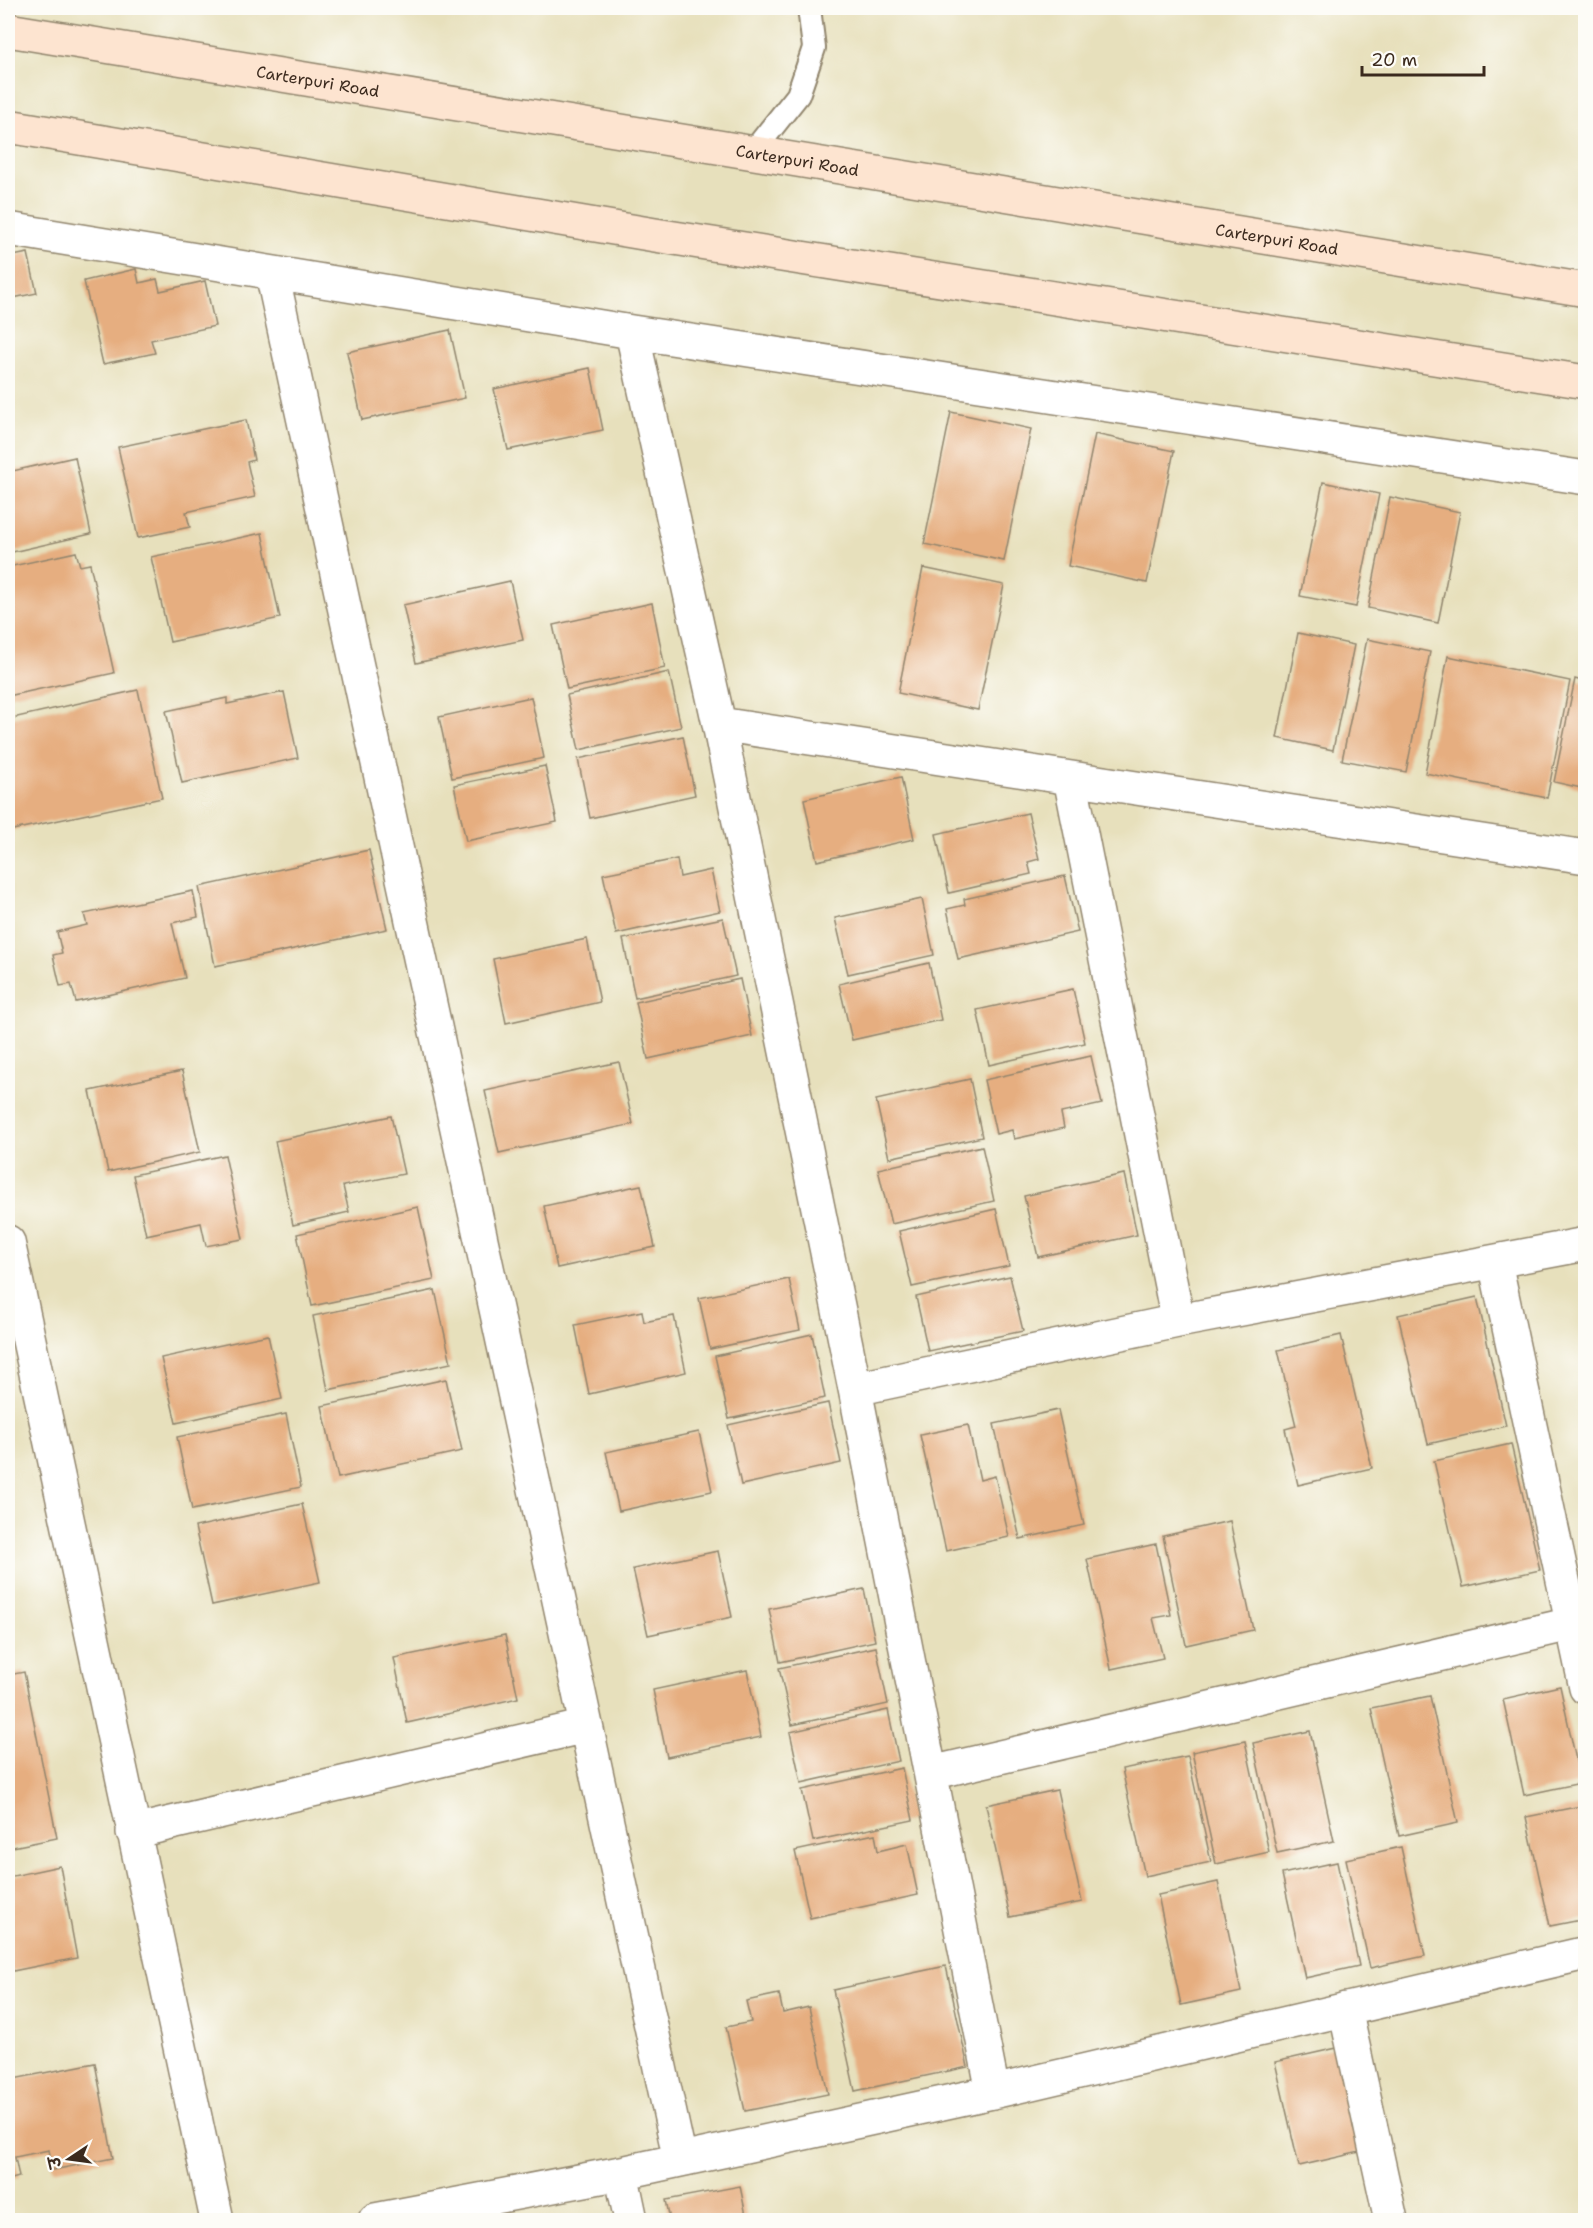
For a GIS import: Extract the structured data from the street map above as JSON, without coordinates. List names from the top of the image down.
{
  "streets": {
    "main road": ["Carterpuri Road"]
  },
  "scale_bar": "20 m",
  "north": "left"
}
